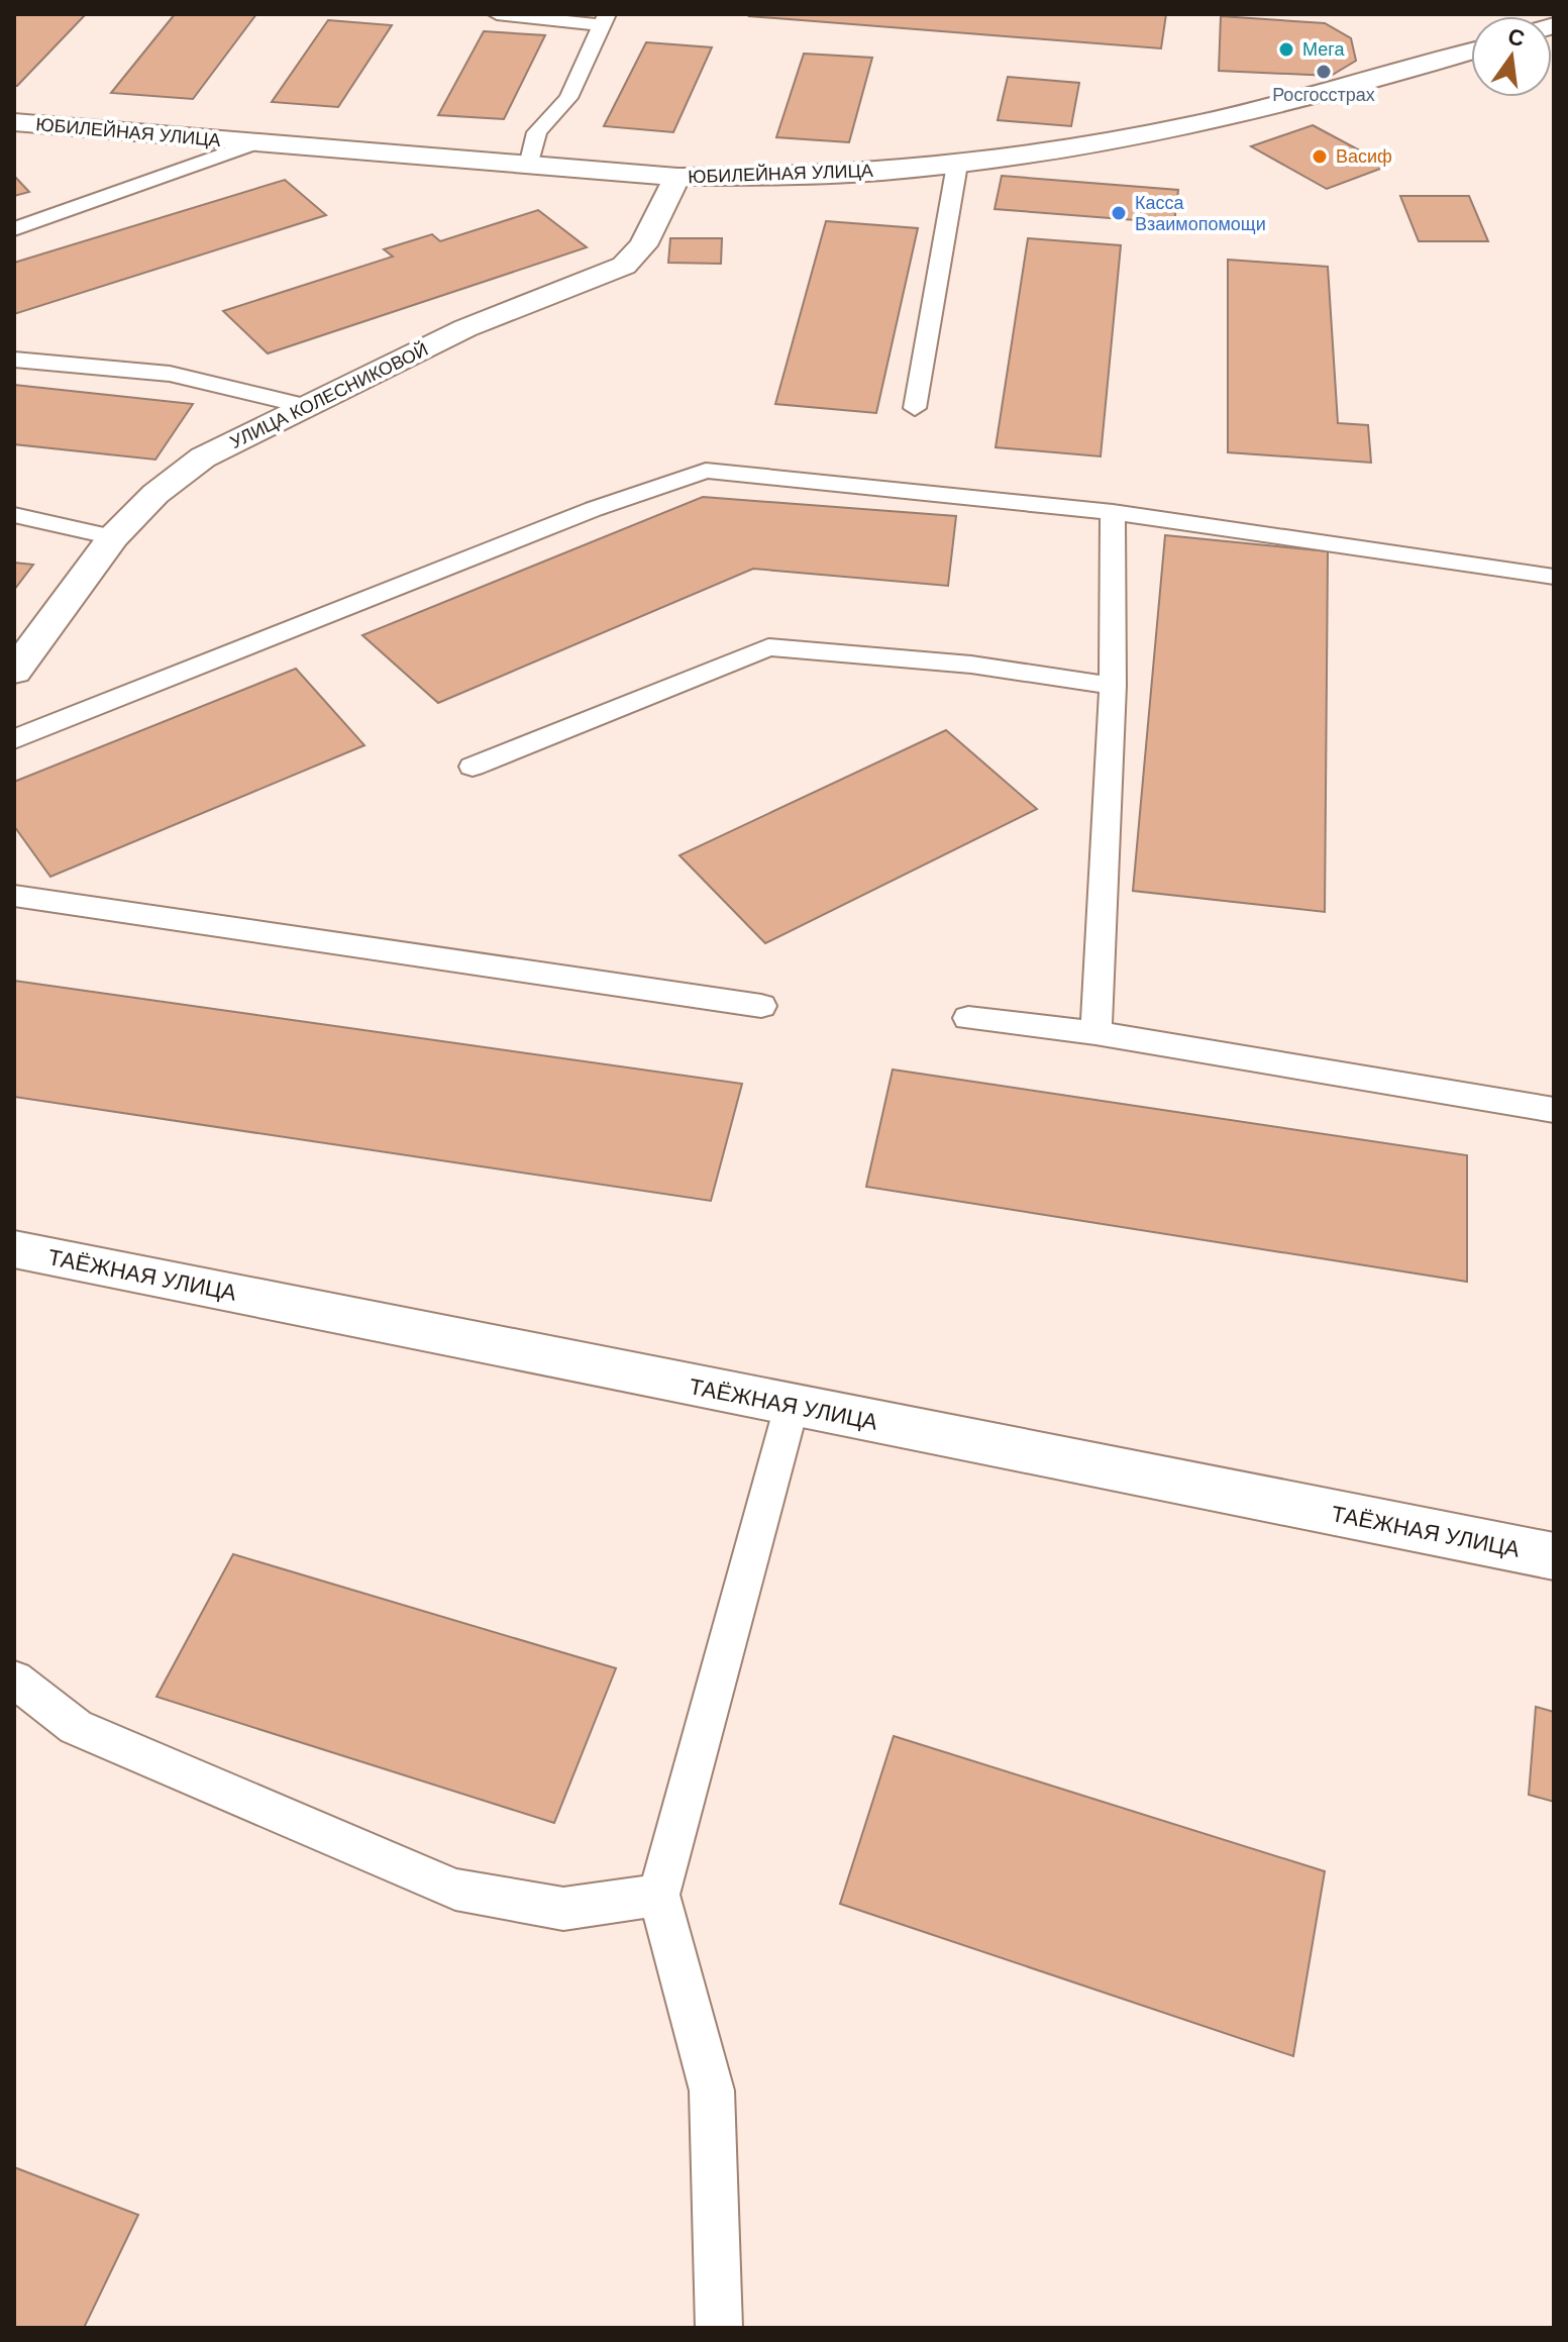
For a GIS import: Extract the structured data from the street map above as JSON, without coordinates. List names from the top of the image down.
{
  "streets": {
    "street": ["ЮБИЛЕЙНАЯ УЛИЦА", "УЛИЦА КОЛЕСНИКОВОЙ", "ТАЁЖНАЯ УЛИЦА"]
  },
  "crossings": [
    ["ЮБИЛЕЙНАЯ УЛИЦА", "УЛИЦА КОЛЕСНИКОВОЙ"]
  ],
  "places": [
    "Мега",
    "Росгосстрах",
    "Васиф",
    "Касса Взаимопомощи"
  ],
  "north": "top"
}
